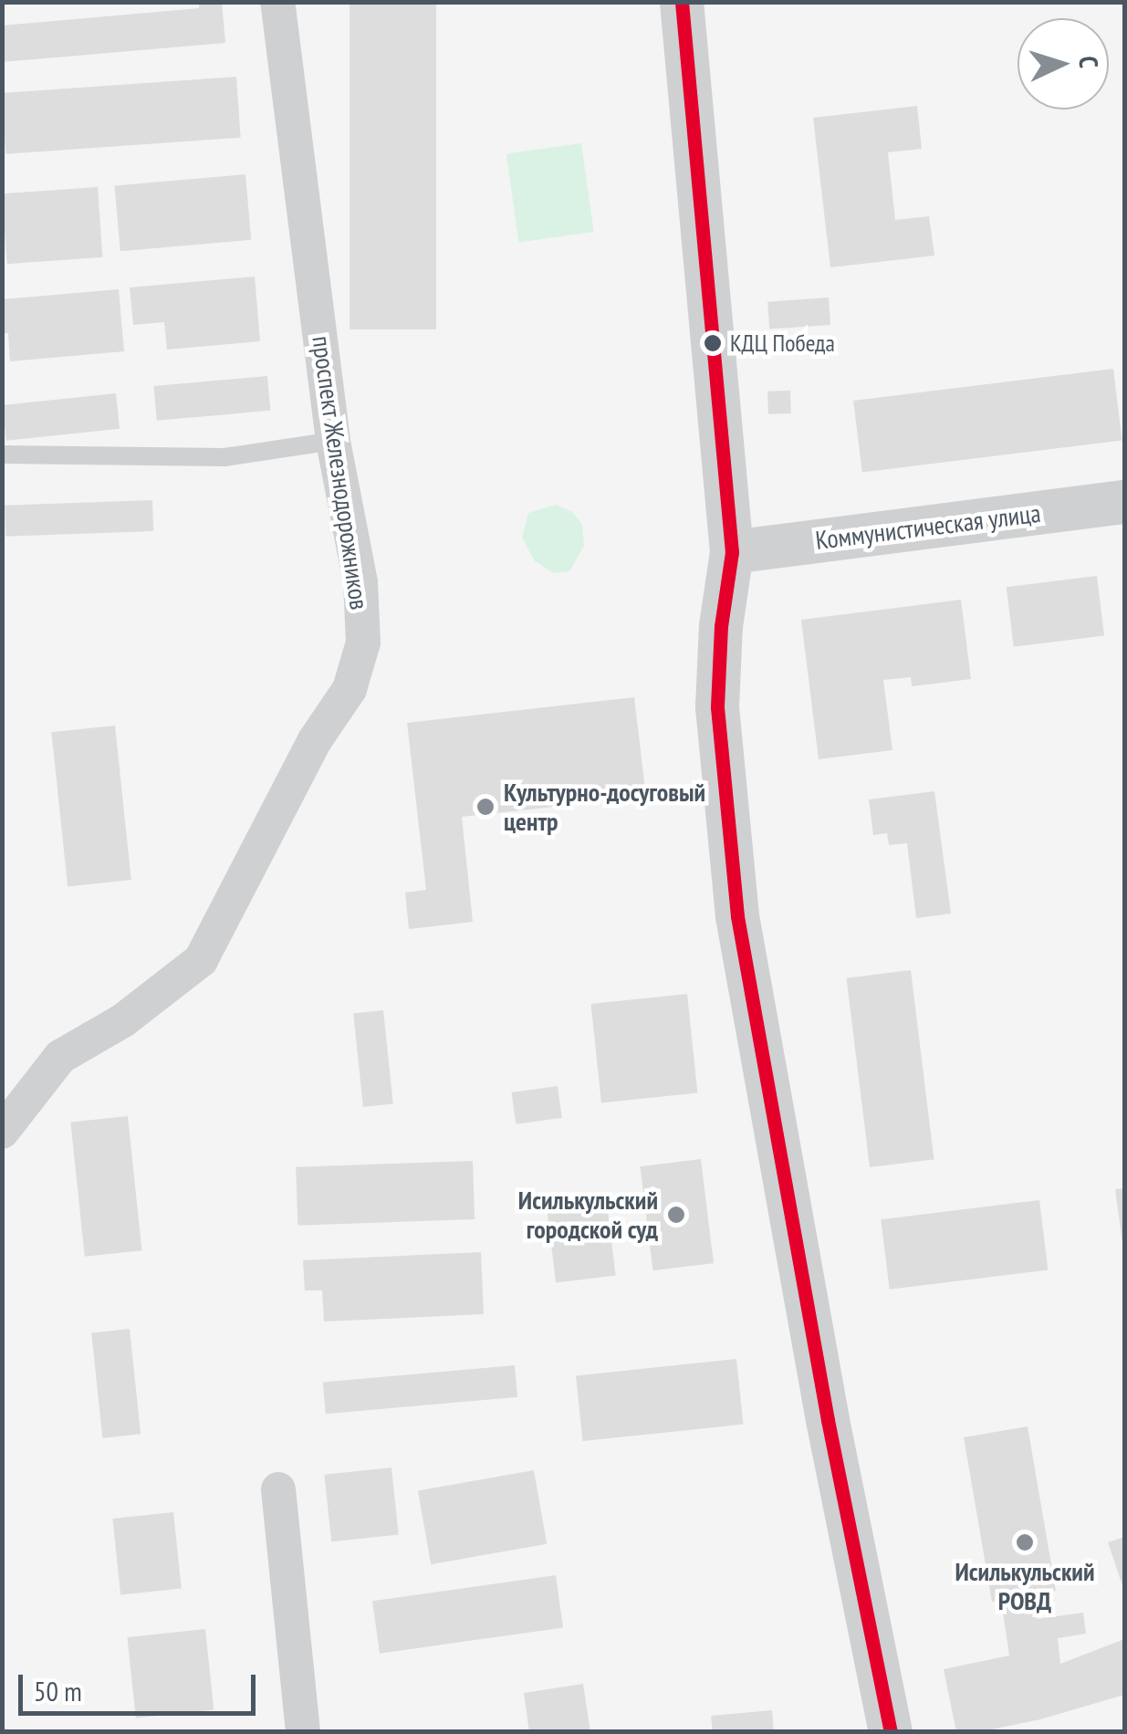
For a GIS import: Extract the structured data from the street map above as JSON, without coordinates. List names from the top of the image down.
{
  "streets": {
    "street": ["проспект Железнодорожников", "Коммунистическая улица"]
  },
  "places": [
    "КДЦ Победа",
    "Культурно-досуговый центр",
    "Исилькульский городской суд",
    "Исилькульский РОВД"
  ],
  "scale_bar": "50 m",
  "north": "right"
}
